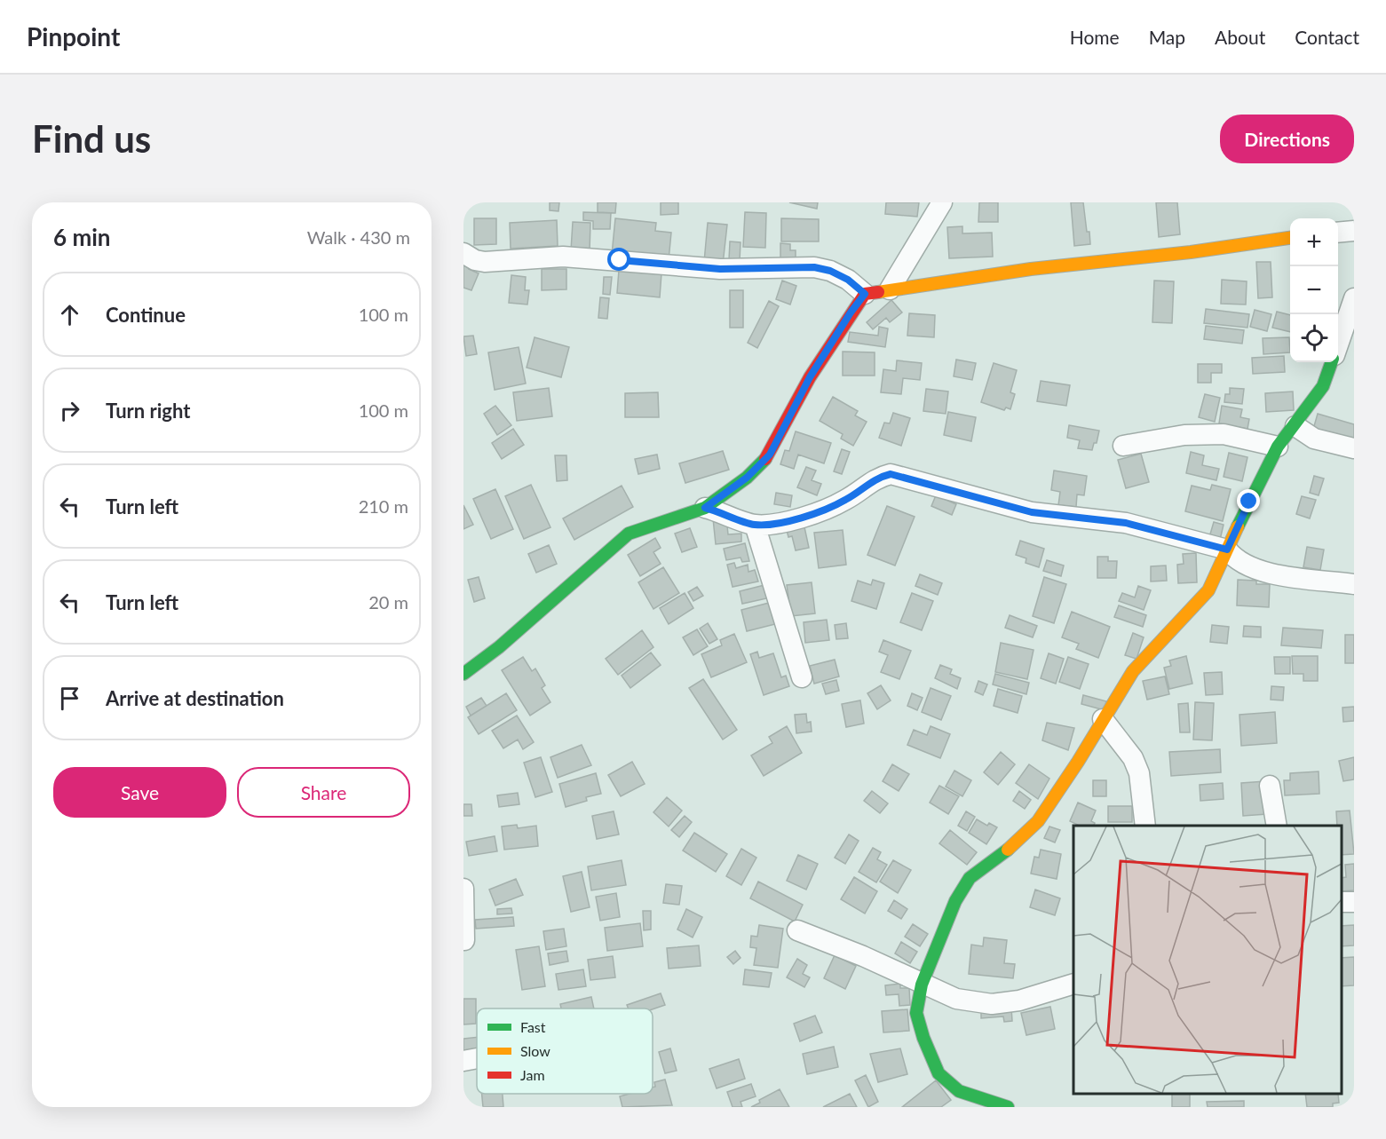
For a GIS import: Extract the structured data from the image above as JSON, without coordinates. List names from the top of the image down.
{
  "legend": ["Fast", "Slow", "Jam"],
  "page": {
    "header": "Pinpoint",
    "nav": [
      "Home",
      "Map",
      "About",
      "Contact"
    ],
    "buttons": [
      "Directions",
      ["Save", "Share"]
    ],
    "title": "Find us",
    "heading": ["6 min", "Walk · 430 m"],
    "map_buttons": ["+", "−"],
    "list": [
      ["Continue", "100 m"],
      ["Turn right", "100 m"],
      ["Turn left", "210 m"],
      ["Turn left", "20 m"],
      "Arrive at destination"
    ]
  }
}
